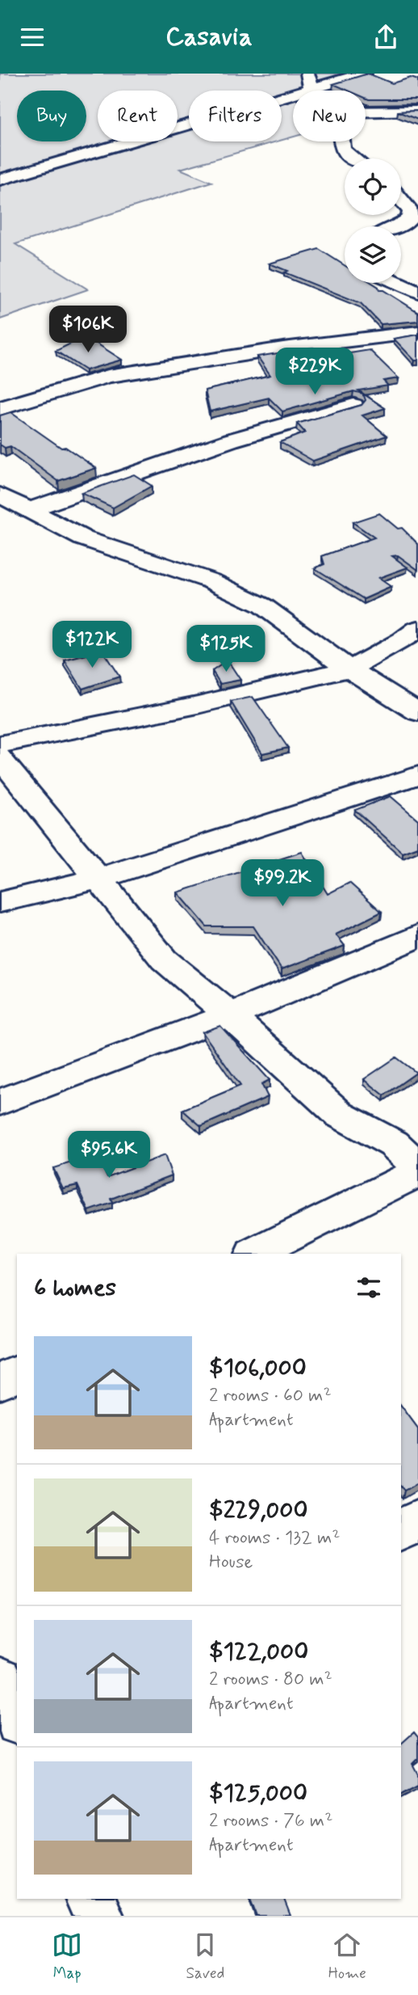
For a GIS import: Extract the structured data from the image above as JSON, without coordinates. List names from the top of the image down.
{
  "page": {
    "header": "Casavia",
    "chip": [
      "Buy",
      "Rent",
      "Filters",
      "New"
    ],
    "price": [
      "$106K",
      "$229K",
      "$122K",
      "$125K",
      "$99.2K",
      "$95.6K"
    ],
    "heading": "6 homes",
    "list": [
      {
        "name": "$106,000",
        "note": "2 rooms · 60 m² · Apartment"
      },
      {
        "name": "$229,000",
        "note": "4 rooms · 132 m² · House"
      },
      {
        "name": "$122,000",
        "note": "2 rooms · 80 m² · Apartment"
      },
      {
        "name": "$125,000",
        "note": "2 rooms · 76 m² · Apartment"
      }
    ],
    "tabs": ["Map", "Saved", "Home"]
  }
}
